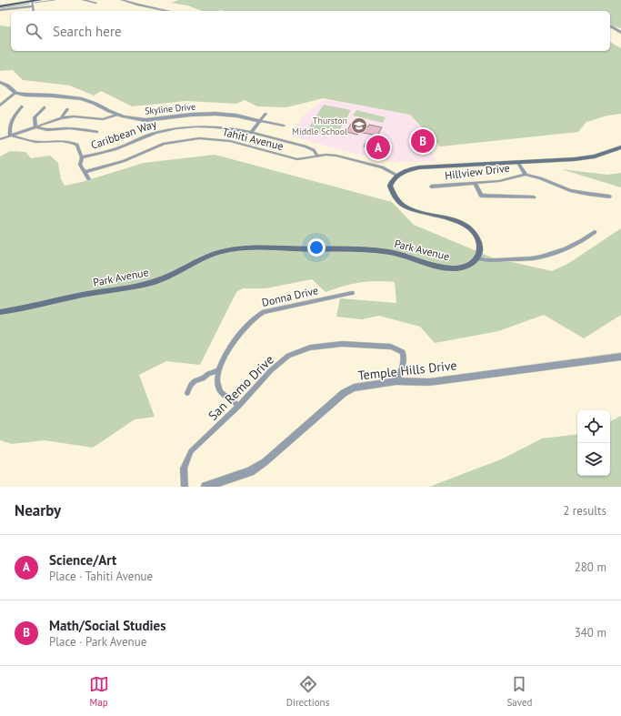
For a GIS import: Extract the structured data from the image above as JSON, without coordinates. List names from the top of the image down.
{
  "streets": {
    "main road": ["Park Avenue"],
    "street": [
      "Skyline Drive",
      "Caribbean Way",
      "Tahiti Avenue",
      "Hillview Drive",
      "Donna Drive",
      "Temple Hills Drive",
      "San Remo Drive"
    ]
  },
  "crossings": [
    ["Caribbean Way", "Tahiti Avenue"],
    ["Donna Drive", "San Remo Drive"],
    ["Temple Hills Drive", "San Remo Drive"]
  ],
  "places": {
    "school or university": ["Thurston Middle School"]
  },
  "page": {
    "search": "Search here",
    "pins": ["B", "A"],
    "heading": ["Nearby", "2 results"],
    "list": [
      {
        "mark": "A",
        "name": "Science/Art",
        "note": "Place · Tahiti Avenue",
        "value": "280 m"
      },
      {
        "mark": "B",
        "name": "Math/Social Studies",
        "note": "Place · Park Avenue",
        "value": "340 m"
      }
    ],
    "nav": ["Map", "Directions", "Saved"]
  }
}
